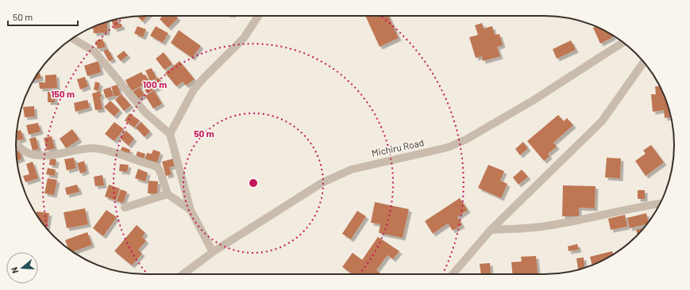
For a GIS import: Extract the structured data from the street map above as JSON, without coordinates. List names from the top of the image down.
{
  "streets": {
    "street": ["Michiru Road"]
  },
  "scale_bar": "50 m",
  "north": "left",
  "rings": ["100 m", "150 m", "50 m"]
}
